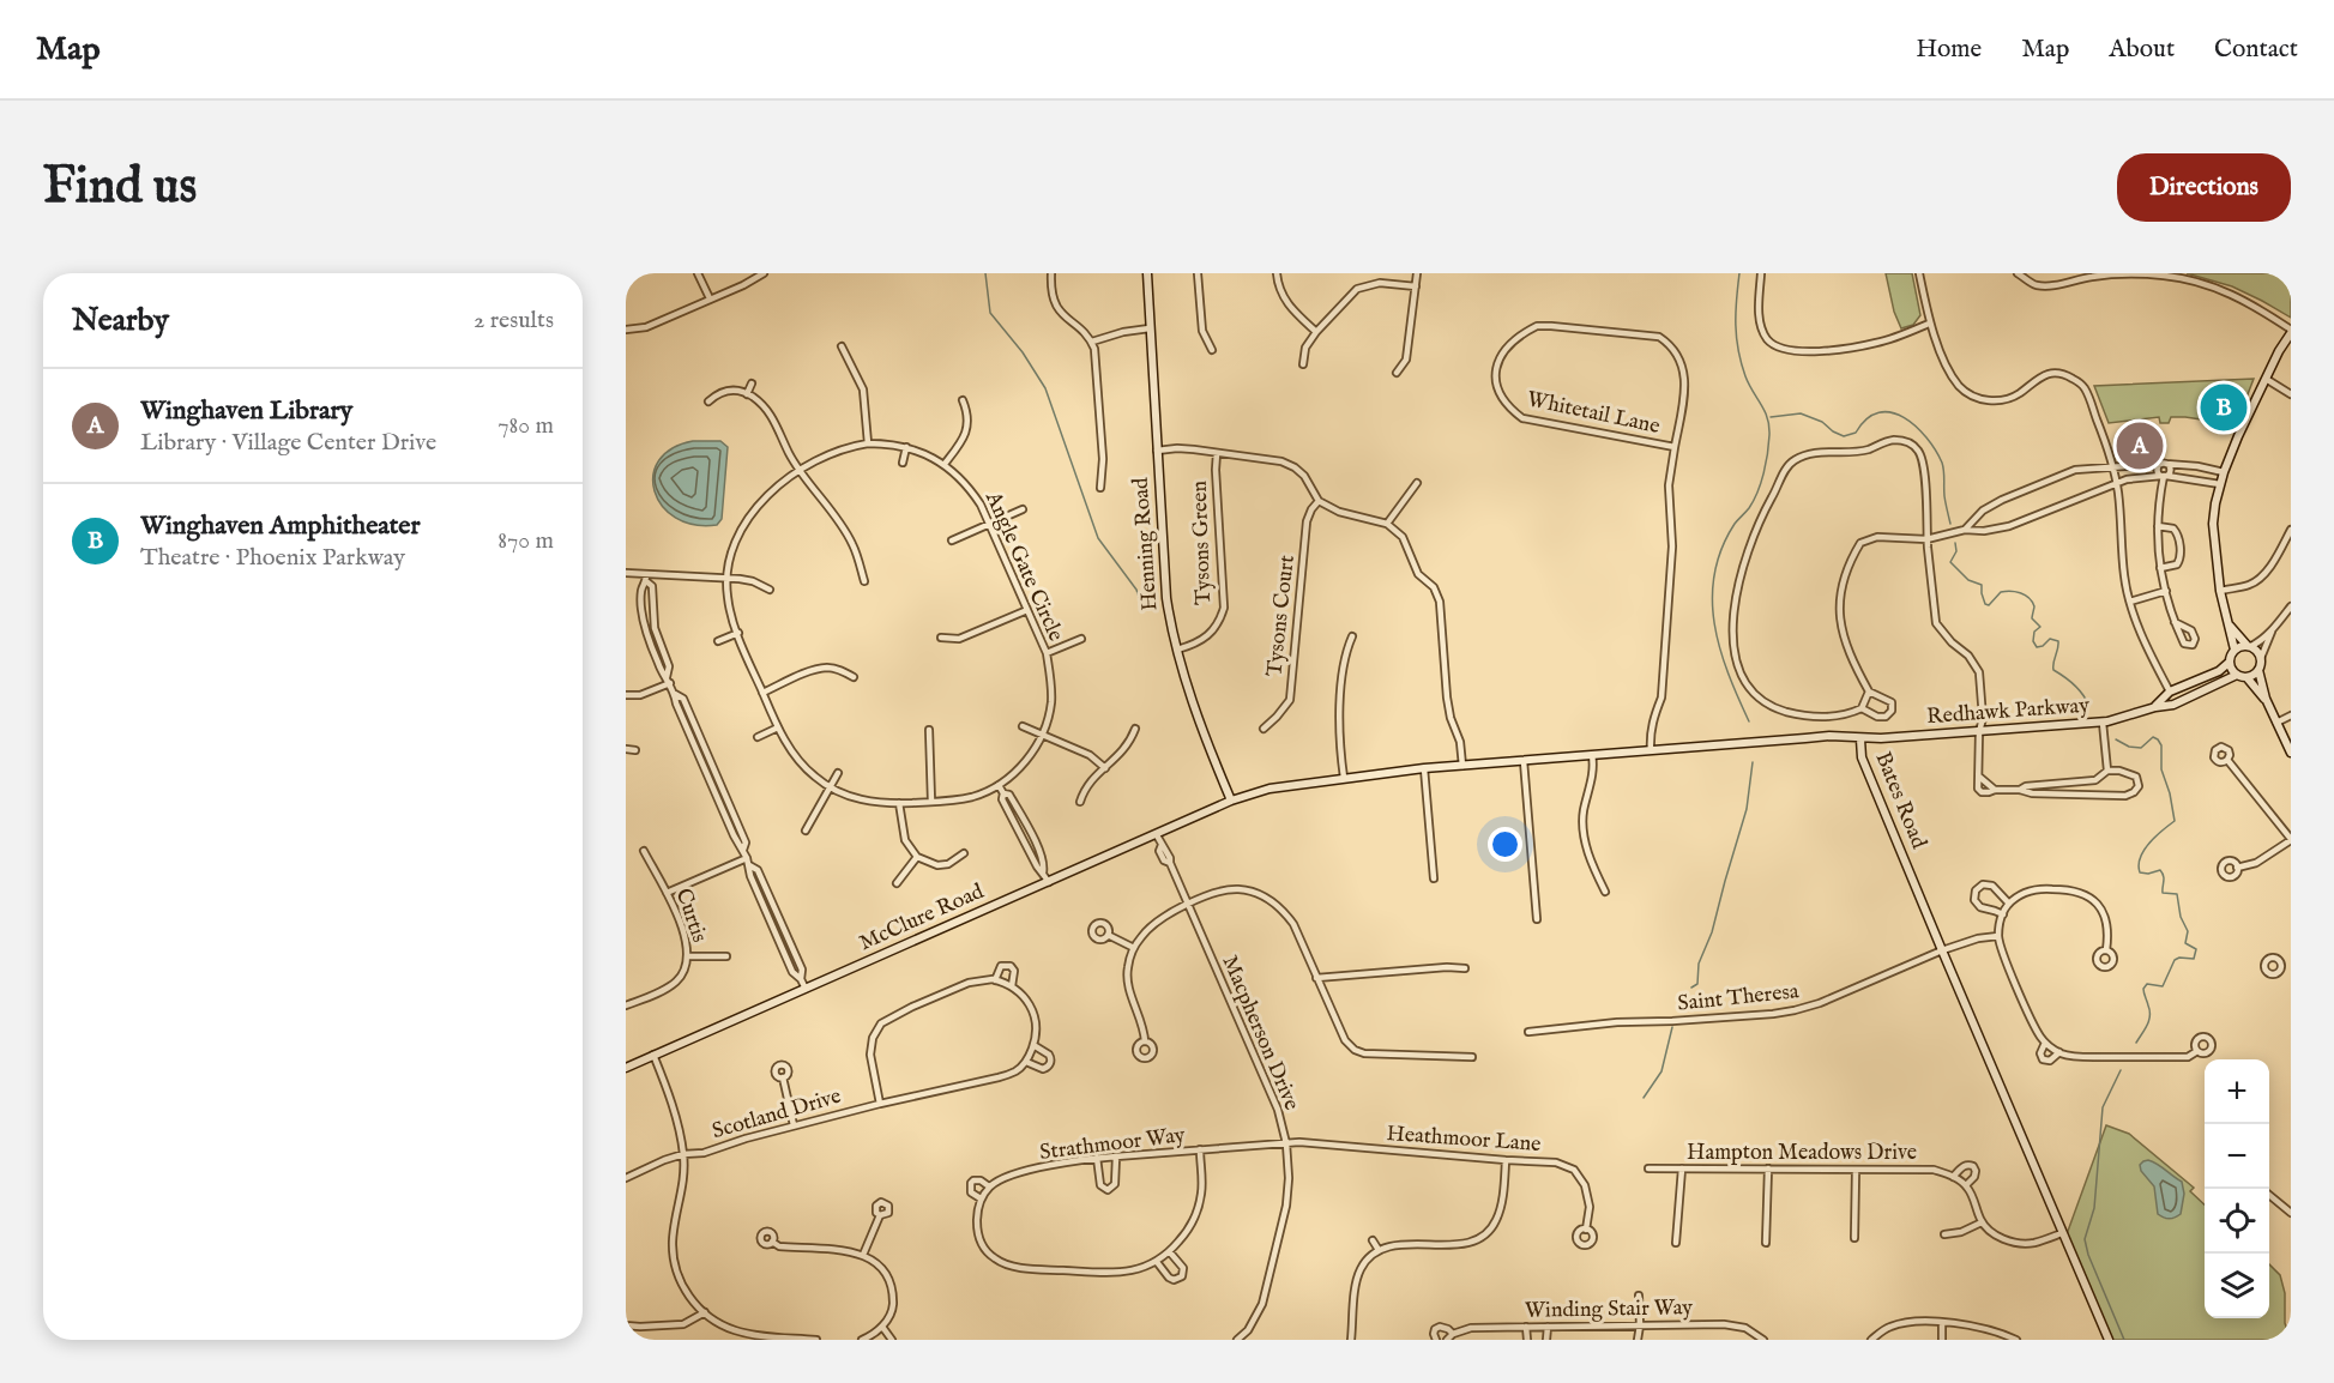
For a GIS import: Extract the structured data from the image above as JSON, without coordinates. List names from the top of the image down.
{
  "streets": {
    "street": [
      "Whitetail Lane",
      "Tysons Green",
      "Henning Road",
      "Angle Gate Circle",
      "Tysons Court",
      "Redhawk Parkway",
      "Bates Road",
      "Curtis",
      "McClure Road",
      "Saint Theresa",
      "Macpherson Drive",
      "Scotland Drive",
      "Heathmoor Lane",
      "Strathmoor Way",
      "Hampton Meadows Drive",
      "Winding Stair Way"
    ]
  },
  "crossings": [
    ["Whitetail Lane", "Bates Road"],
    ["Tysons Green", "Henning Road"],
    ["Henning Road", "Bates Road"],
    ["Henning Road", "McClure Road"],
    ["Redhawk Parkway", "Bates Road"],
    ["Bates Road", "McClure Road"],
    ["Bates Road", "Saint Theresa"],
    ["McClure Road", "Macpherson Drive"],
    ["Macpherson Drive", "Heathmoor Lane"],
    ["Macpherson Drive", "Strathmoor Way"],
    ["Heathmoor Lane", "Strathmoor Way"]
  ],
  "page": {
    "header": "Map",
    "nav": [
      "Home",
      "Map",
      "About",
      "Contact"
    ],
    "buttons": "Directions",
    "title": "Find us",
    "heading": ["Nearby", "2 results"],
    "list": [
      {
        "mark": "A",
        "name": "Winghaven Library",
        "note": "Library · Village Center Drive",
        "value": "780 m"
      },
      {
        "mark": "B",
        "name": "Winghaven Amphitheater",
        "note": "Theatre · Phoenix Parkway",
        "value": "870 m"
      }
    ],
    "pins": ["B", "A"],
    "map_buttons": ["+", "−"]
  }
}
